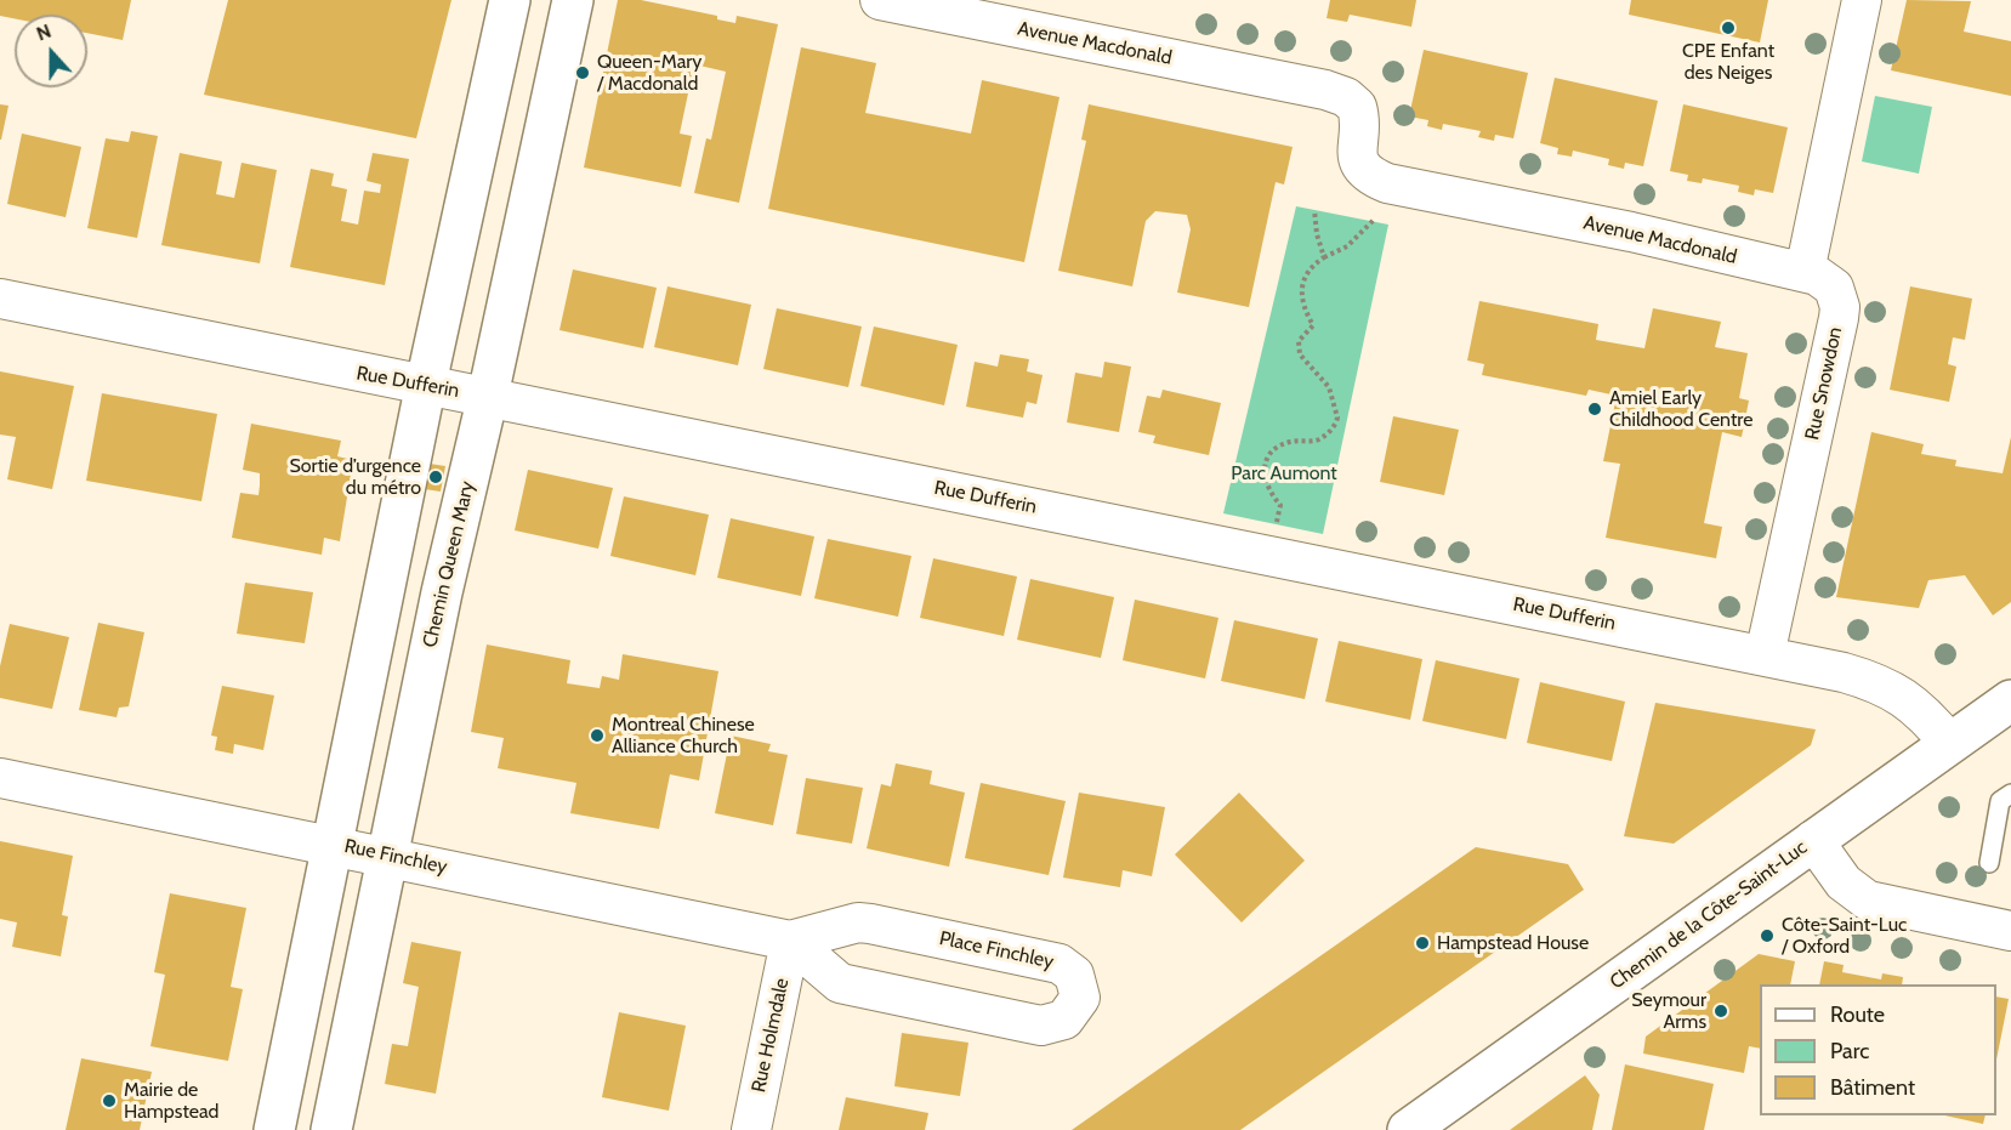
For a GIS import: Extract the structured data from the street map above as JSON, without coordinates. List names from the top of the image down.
{
  "streets": {
    "street": [
      "Avenue Macdonald",
      "Rue Dufferin",
      "Rue Snowdon",
      "Chemin Queen Mary",
      "Rue Finchley",
      "Chemin de la Côte-Saint-Luc",
      "Place Finchley",
      "Rue Holmdale"
    ]
  },
  "crossings": [
    ["Avenue Macdonald", "Rue Snowdon"],
    ["Rue Dufferin", "Rue Snowdon"],
    ["Rue Dufferin", "Chemin Queen Mary"],
    ["Rue Dufferin", "Chemin de la Côte-Saint-Luc"],
    ["Chemin Queen Mary", "Rue Finchley"],
    ["Rue Finchley", "Place Finchley"],
    ["Rue Finchley", "Rue Holmdale"],
    ["Place Finchley", "Rue Holmdale"]
  ],
  "parks": ["Parc Aumont"],
  "places": [
    "CPE Enfant des Neiges",
    "Queen-Mary / Macdonald",
    "Amiel Early Childhood Centre",
    "Sortie d’urgence du métro",
    "Montreal Chinese Alliance Church",
    "Côte-Saint-Luc / Oxford",
    "Hampstead House",
    "Seymour Arms",
    "Mairie de Hampstead"
  ],
  "legend": ["Route", "Parc", "Bâtiment"],
  "north": "top"
}
